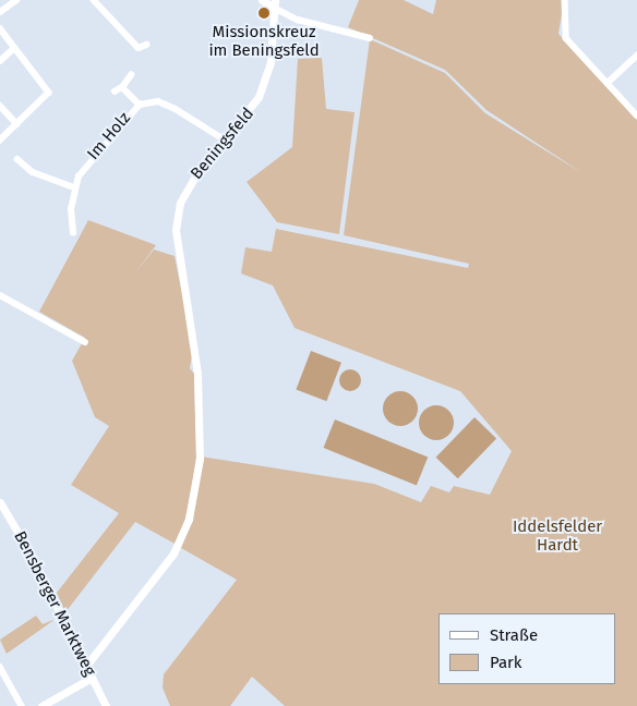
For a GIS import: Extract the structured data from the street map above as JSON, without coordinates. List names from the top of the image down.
{
  "streets": {
    "street": ["Im Holz", "Beningsfeld", "Bensberger Marktweg"]
  },
  "crossings": [
    ["Im Holz", "Beningsfeld"],
    ["Beningsfeld", "Bensberger Marktweg"]
  ],
  "parks": ["Iddelsfelder Hardt"],
  "places": ["Missionskreuz im Beningsfeld"],
  "legend": ["Straße", "Park"]
}
